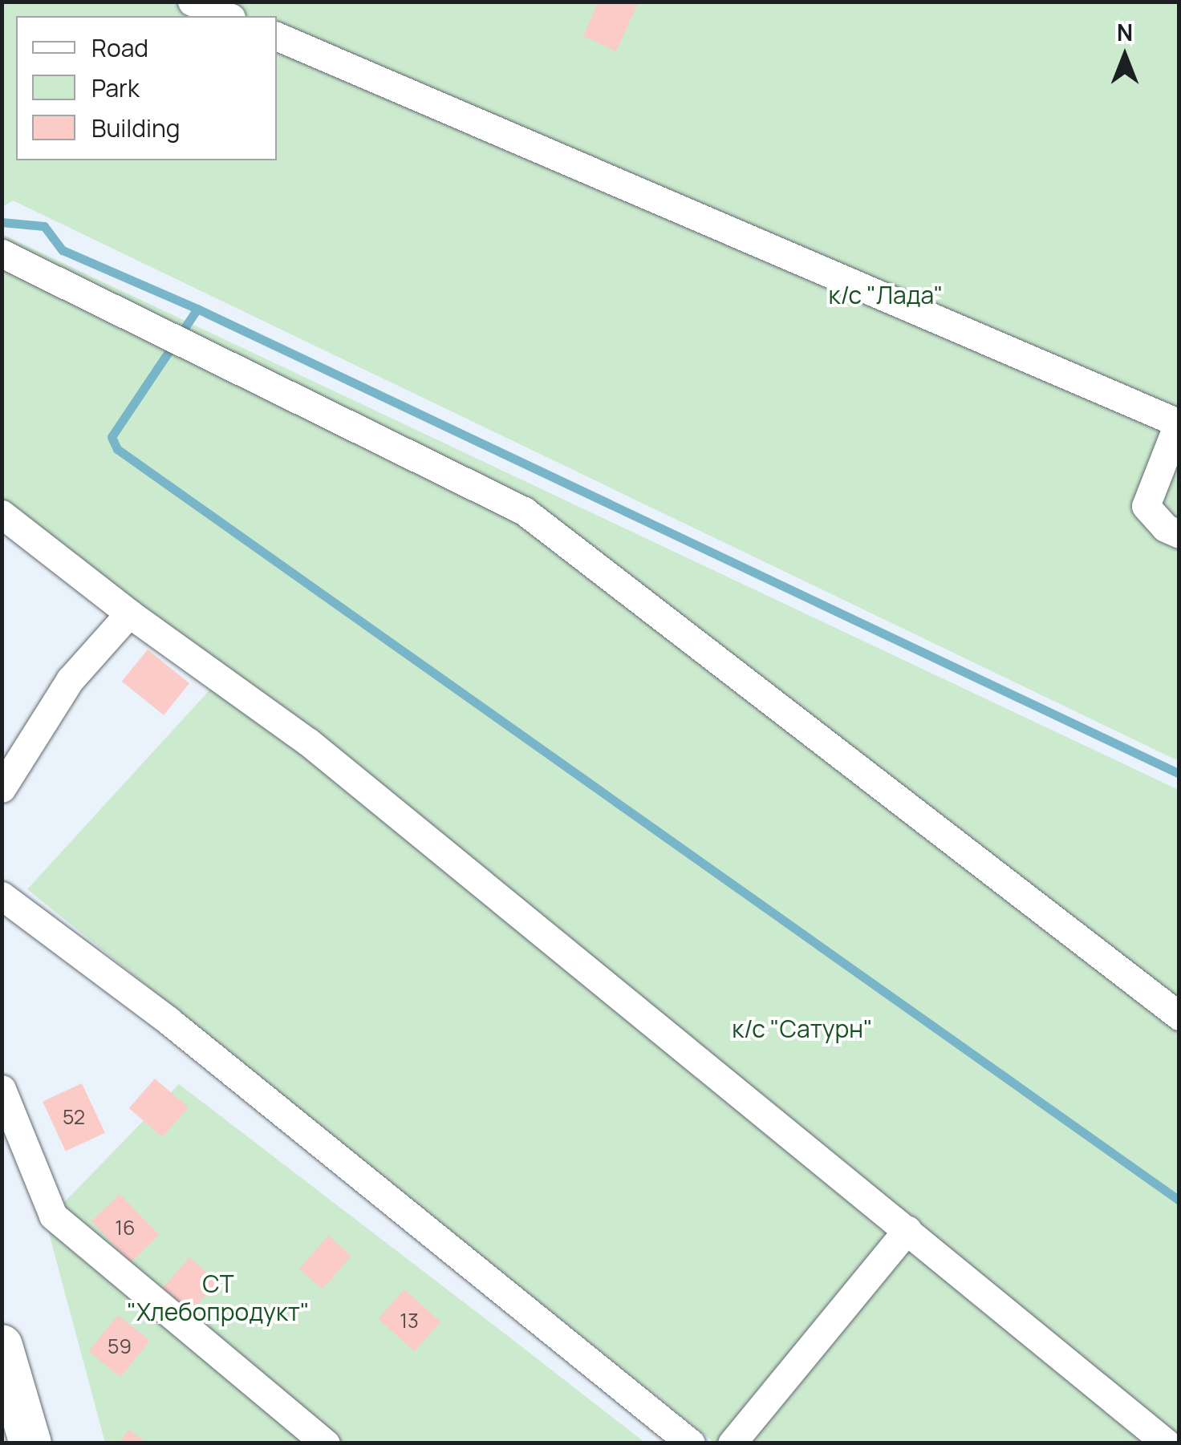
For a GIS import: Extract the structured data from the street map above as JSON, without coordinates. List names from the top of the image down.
{
  "parks": ["к/с \"Лада\"", "к/с \"Сатурн\"", "СТ \"Хлебопродукт\""],
  "house_numbers": [
    "52",
    "16",
    "13",
    "59"
  ],
  "legend": ["Road", "Park", "Building"],
  "north": "top"
}
